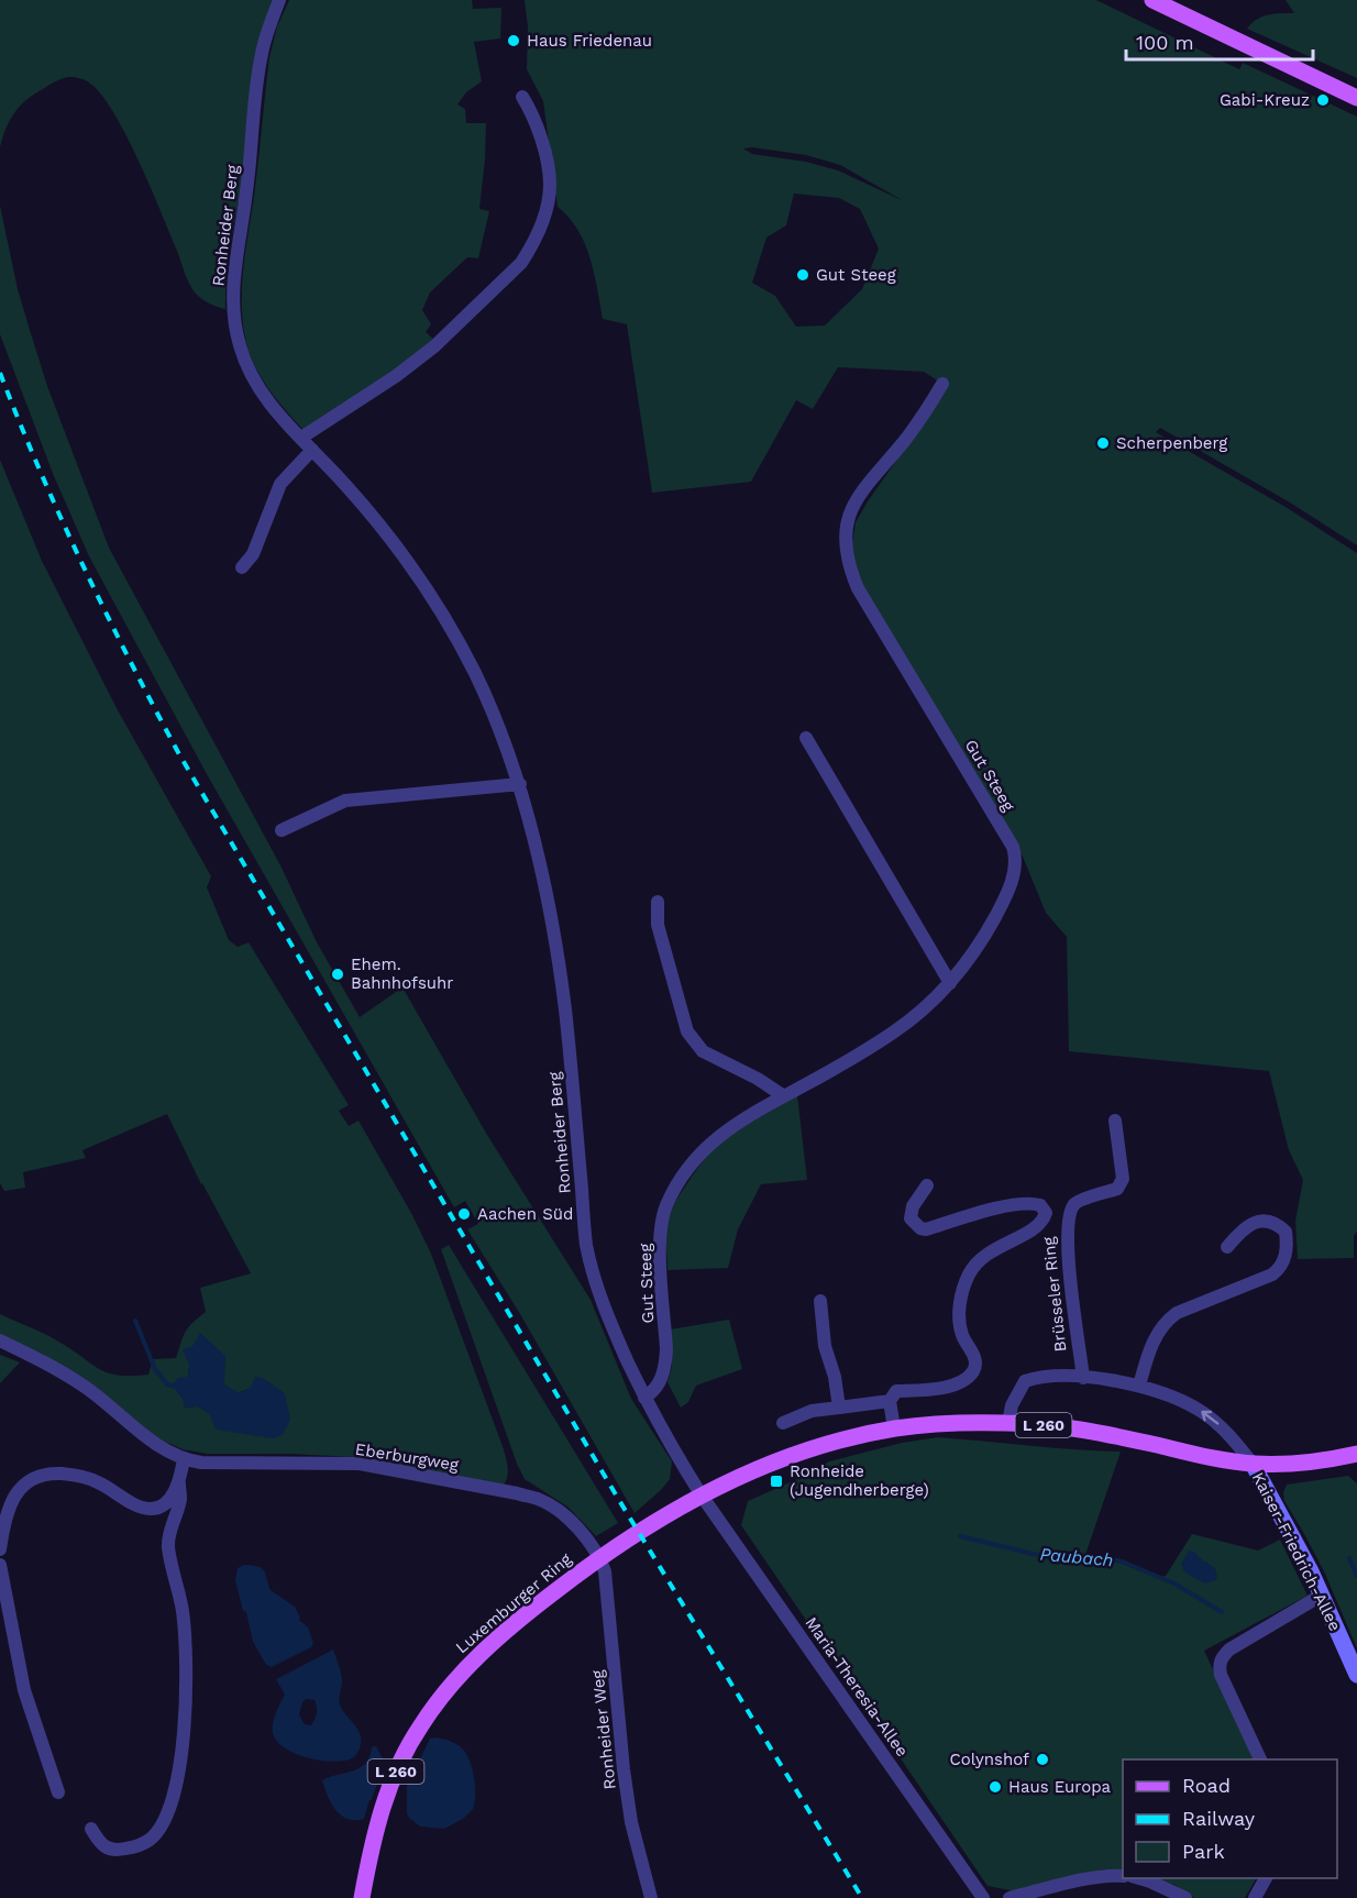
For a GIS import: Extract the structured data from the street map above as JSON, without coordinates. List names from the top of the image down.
{
  "streets": {
    "main road": ["L 260", "Luxemburger Ring"],
    "street": [
      "Ronheider Berg",
      "Gut Steeg",
      "Brüsseler Ring",
      "Eberburgweg",
      "Kaiser-Friedrich-Allee",
      "Maria-Theresia-Allee",
      "Ronheider Weg"
    ]
  },
  "crossings": [
    ["Ronheider Berg", "Gut Steeg"],
    ["Ronheider Berg", "L 260"],
    ["Ronheider Berg", "Luxemburger Ring"],
    ["Ronheider Berg", "Maria-Theresia-Allee"],
    ["L 260", "Kaiser-Friedrich-Allee"],
    ["L 260", "Luxemburger Ring"],
    ["L 260", "Maria-Theresia-Allee"],
    ["Eberburgweg", "Luxemburger Ring"],
    ["Eberburgweg", "Ronheider Weg"],
    ["Luxemburger Ring", "Maria-Theresia-Allee"],
    ["Luxemburger Ring", "Ronheider Weg"]
  ],
  "water": ["Paubach"],
  "places": {
    "other": [
      "Haus Friedenau",
      "Gabi-Kreuz",
      "Gut Steeg",
      "Scherpenberg",
      "Ehem. Bahnhofsuhr",
      "Aachen Süd",
      "Colynshof",
      "Haus Europa"
    ],
    "transit": ["Ronheide (Jugendherberge)"]
  },
  "legend": ["Road", "Railway", "Park"],
  "scale_bar": "100 m"
}
